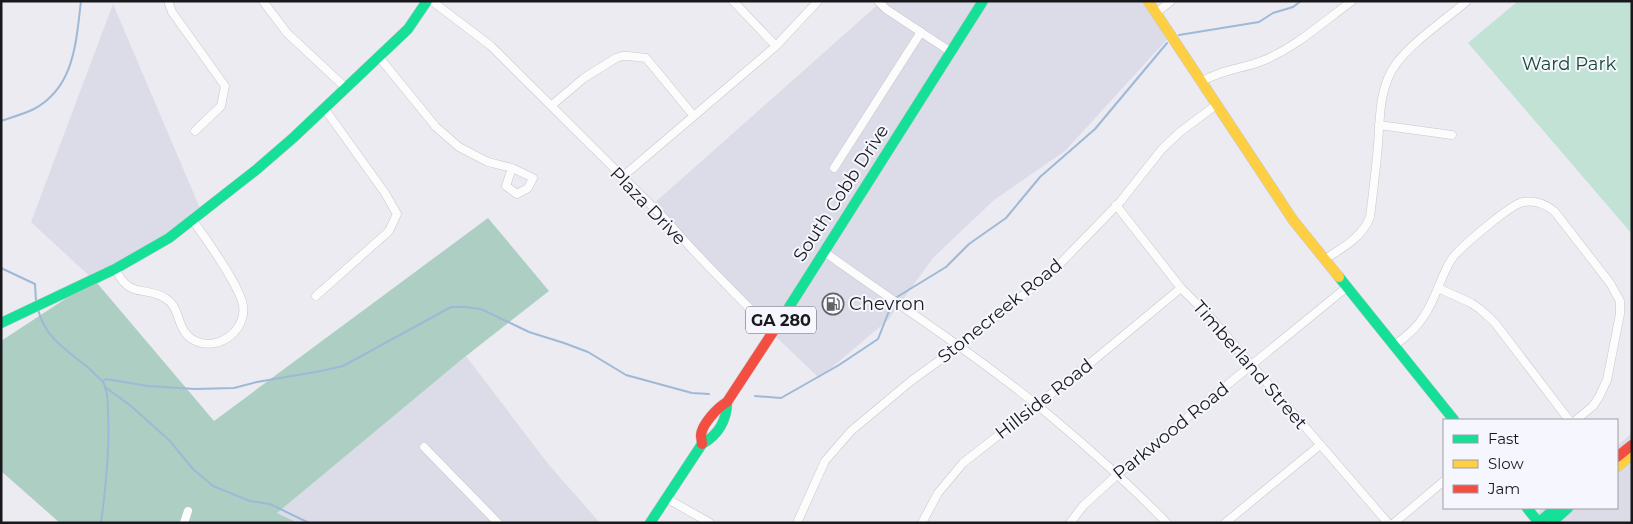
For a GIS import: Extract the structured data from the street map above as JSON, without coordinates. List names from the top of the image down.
{
  "streets": {
    "street": [
      "South Cobb Drive",
      "Plaza Drive",
      "Stonecreek Road",
      "GA 280",
      "Timberland Street",
      "Hillside Road",
      "Parkwood Road"
    ]
  },
  "crossings": [
    ["South Cobb Drive", "Plaza Drive"],
    ["Stonecreek Road", "Timberland Street"],
    ["Timberland Street", "Hillside Road"],
    ["Timberland Street", "Parkwood Road"]
  ],
  "parks": ["Ward Park"],
  "places": {
    "fuel station": ["Chevron"]
  },
  "legend": ["Fast", "Slow", "Jam"]
}
